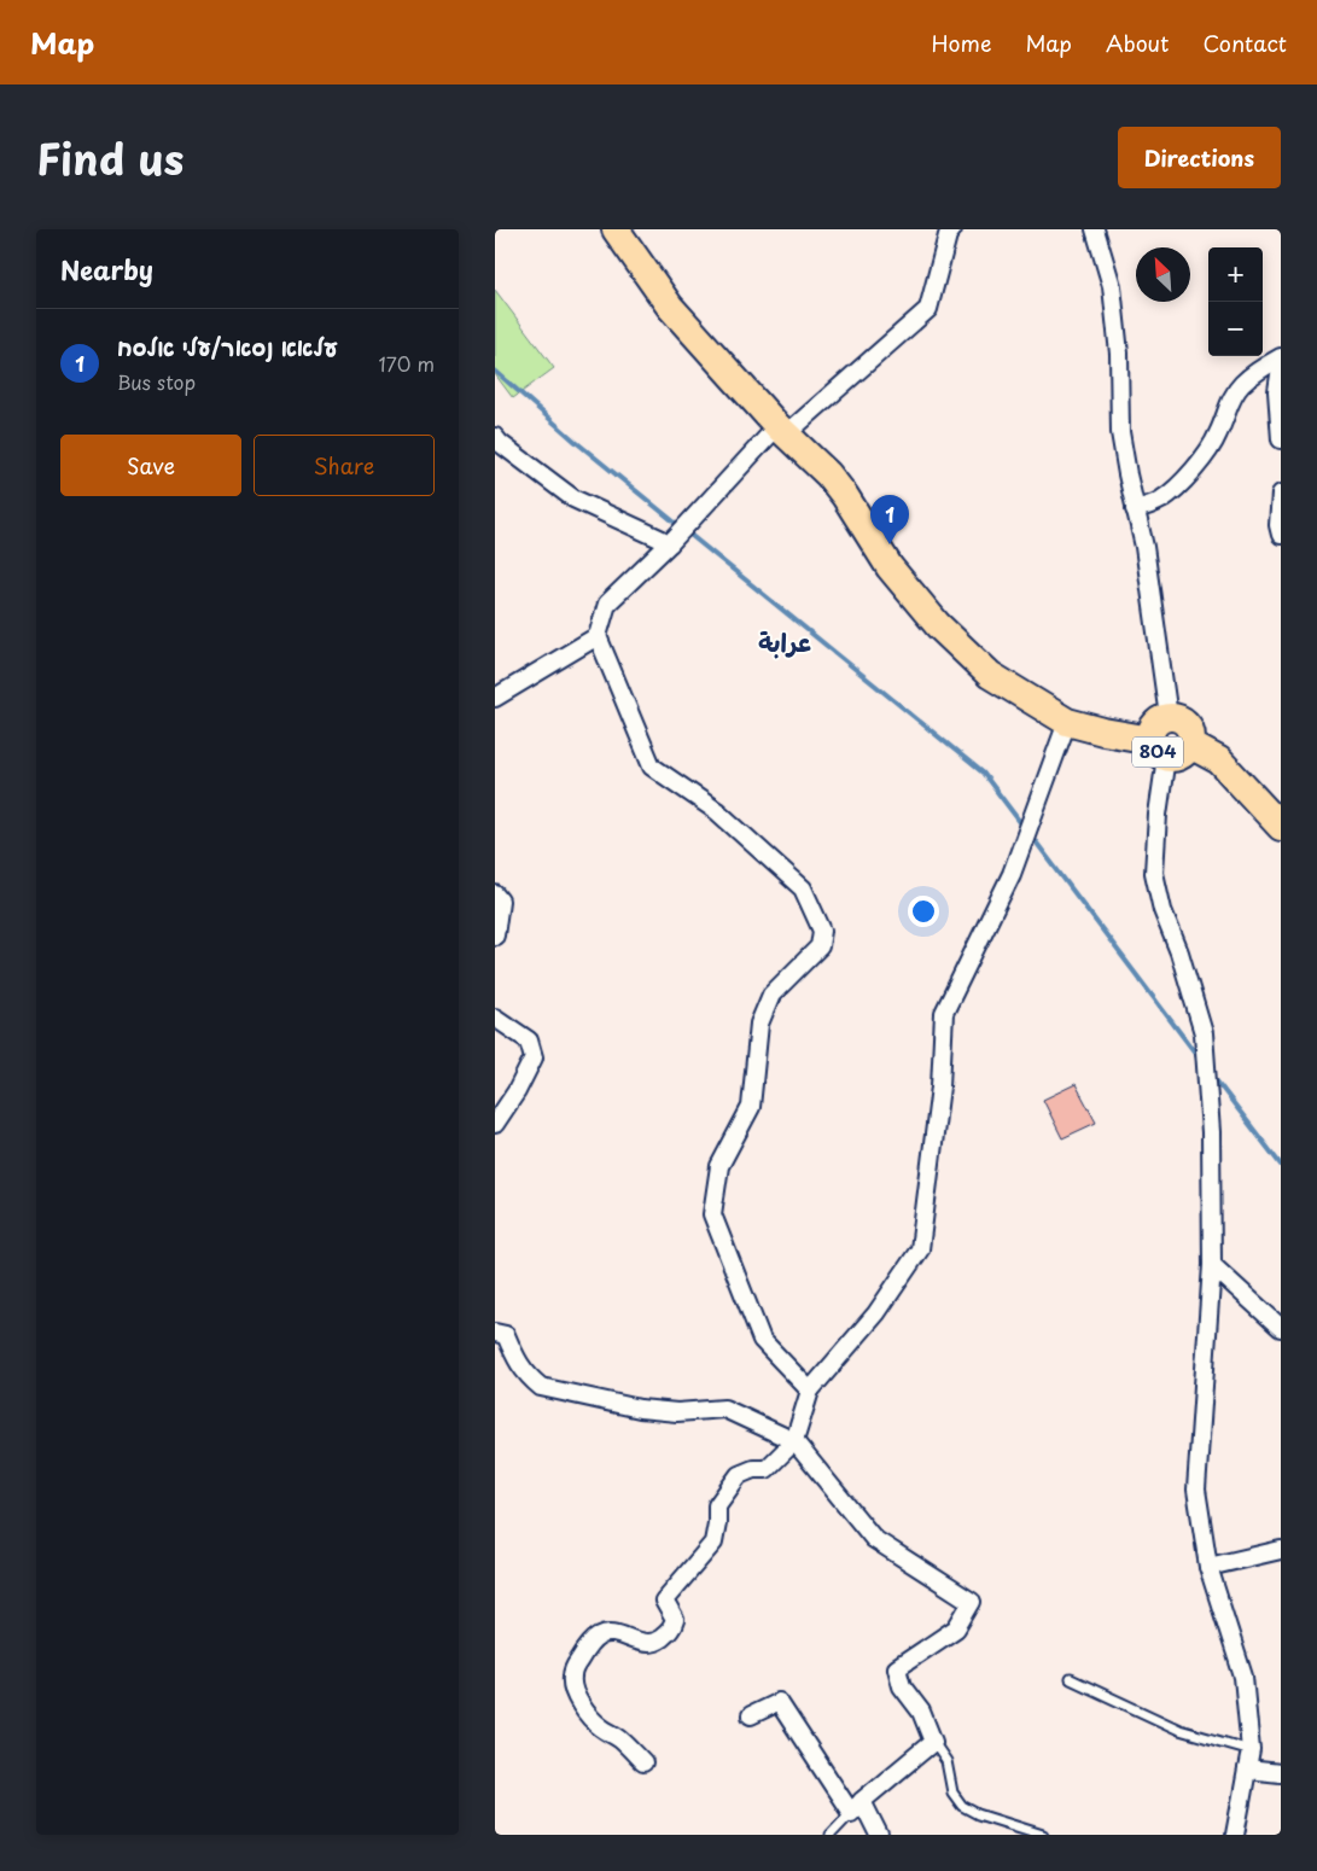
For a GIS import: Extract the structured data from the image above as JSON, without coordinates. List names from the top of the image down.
{
  "streets": {
    "main road": ["804"]
  },
  "districts": ["عرابة"],
  "north": "top left",
  "page": {
    "header": "Map",
    "nav": [
      "Home",
      "Map",
      "About",
      "Contact"
    ],
    "title": "Find us",
    "buttons": [
      "Directions",
      ["Save", "Share"]
    ],
    "heading": "Nearby",
    "map_buttons": ["+", "−"],
    "list": [
      {
        "mark": "1",
        "name": "עלאא נסאר/עלי אלסח",
        "note": "Bus stop",
        "value": "170 m"
      }
    ],
    "pins": "1"
  }
}
